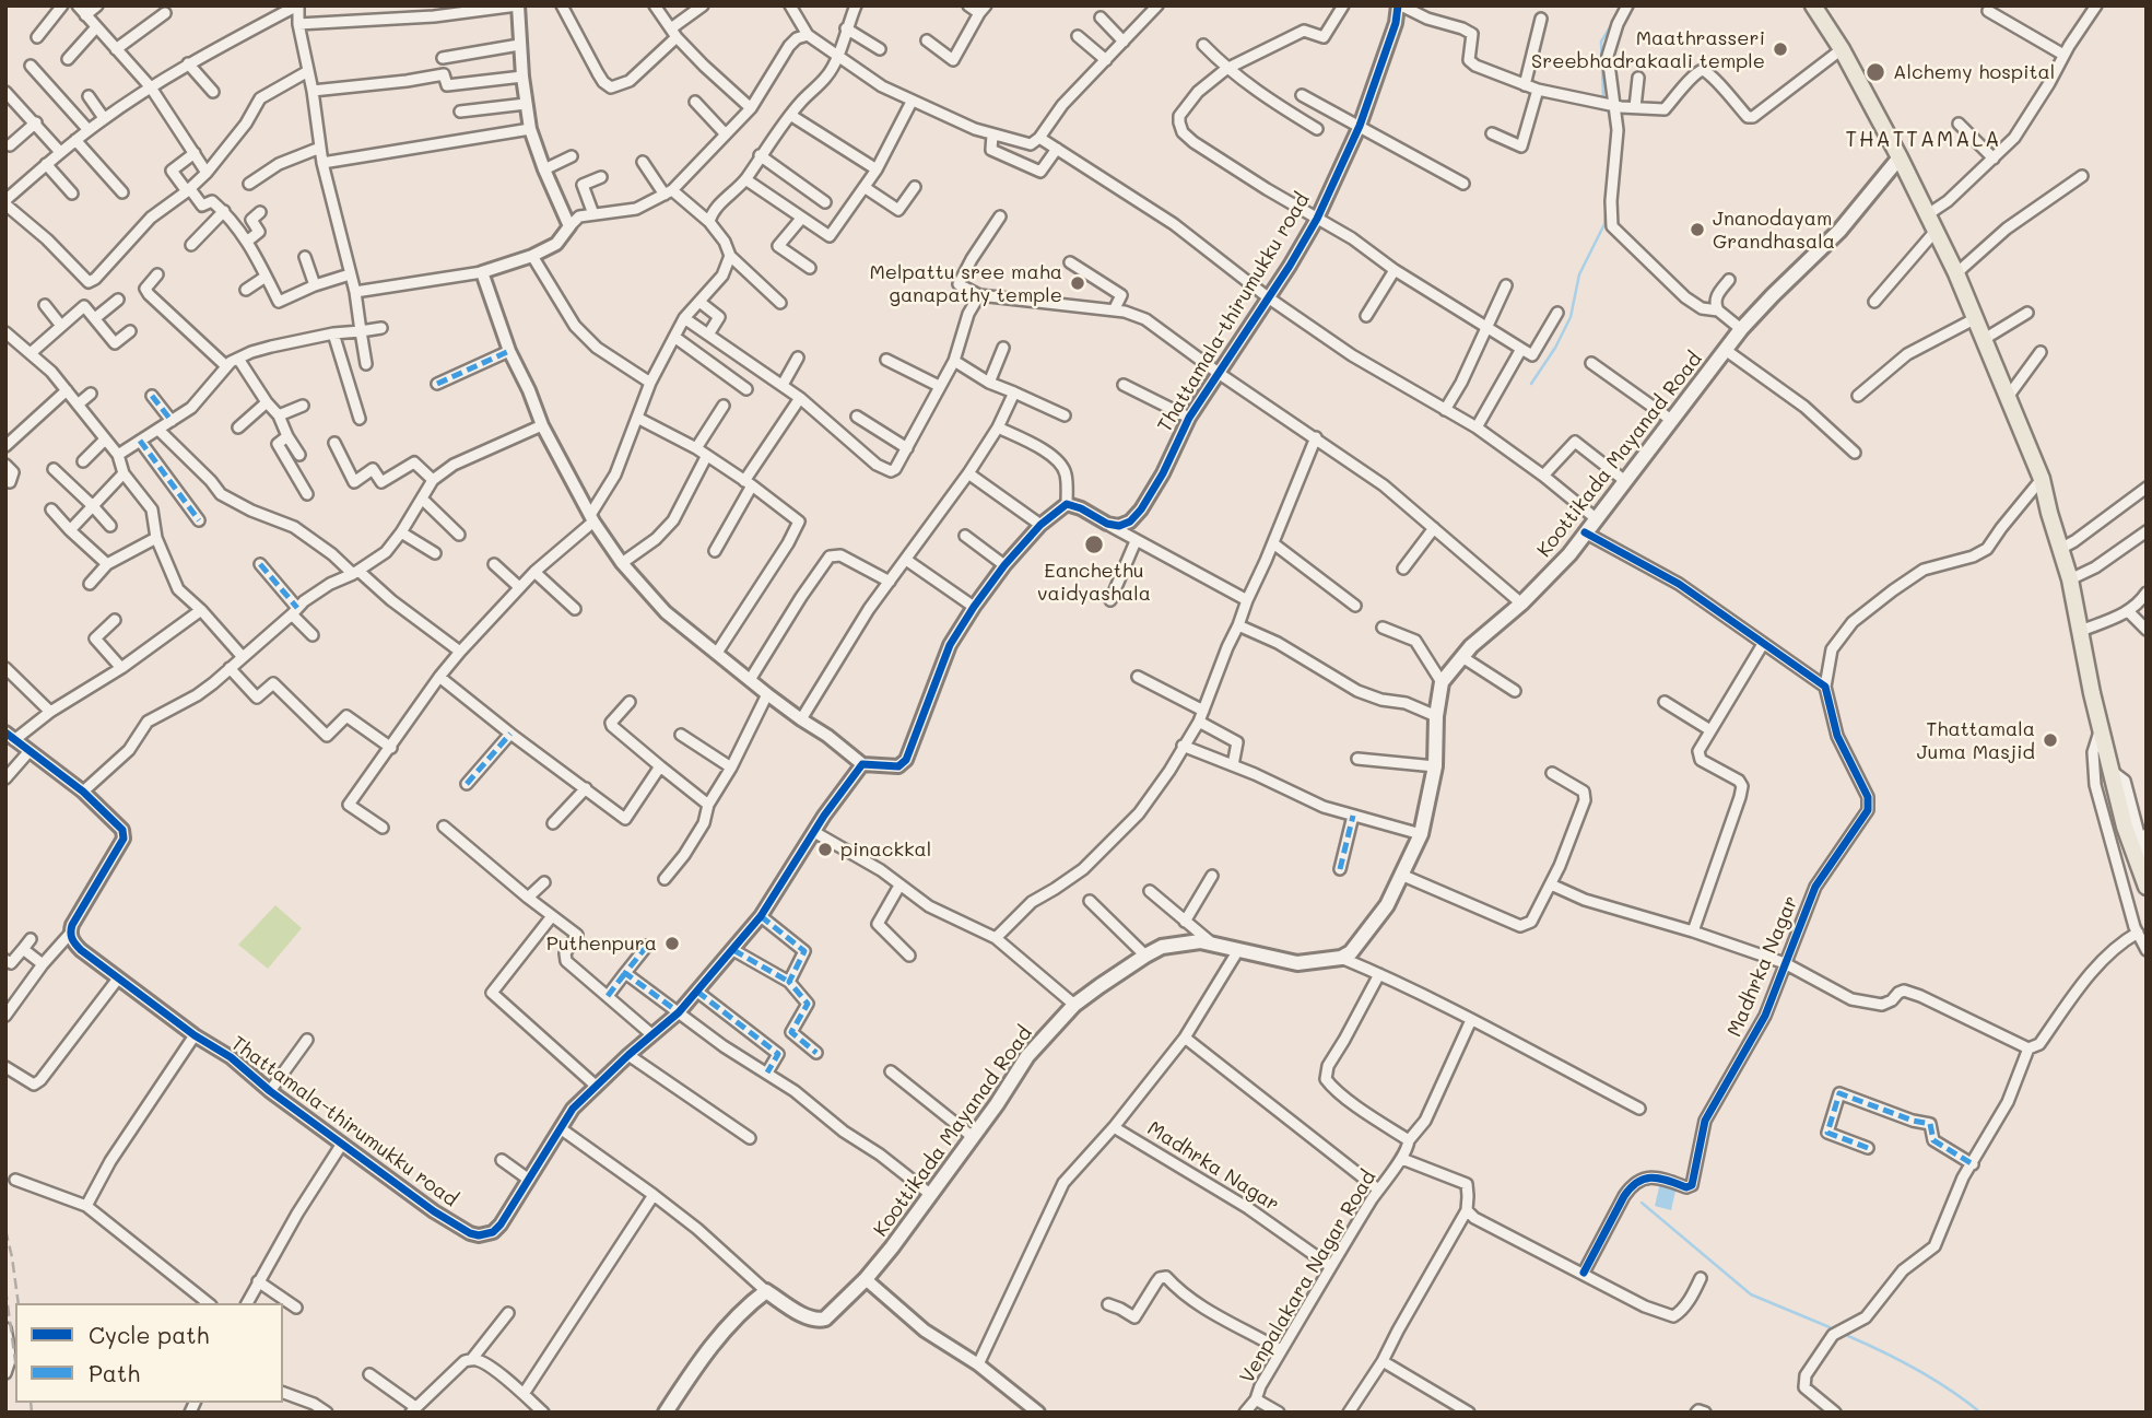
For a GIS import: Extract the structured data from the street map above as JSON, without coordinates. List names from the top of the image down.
{
  "streets": {
    "main road": ["Koottikada Mayanad Road"],
    "street": ["Thattamala-thirumukku road", "Madhrka Nagar", "Venpalakara Nagar Road"]
  },
  "crossings": [
    ["Madhrka Nagar", "Venpalakara Nagar Road"]
  ],
  "districts": ["THATTAMALA"],
  "places": [
    "Maathrasseri Sreebhadrakaali temple",
    "Alchemy hospital",
    "Jnanodayam Grandhasala",
    "Melpattu sree maha ganapathy temple",
    "Eanchethu vaidyashala",
    "Thattamala Juma Masjid",
    "pinackkal",
    "Puthenpura"
  ],
  "legend": ["Cycle path", "Path"]
}
